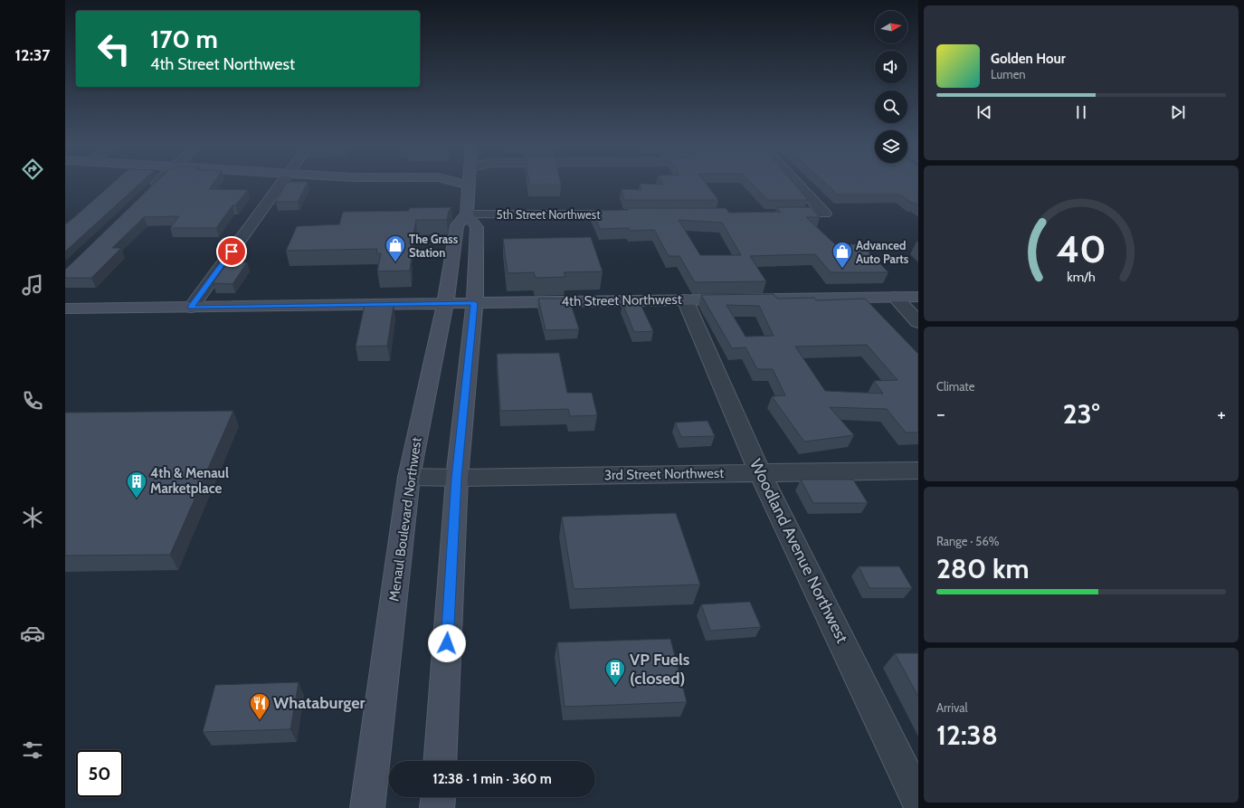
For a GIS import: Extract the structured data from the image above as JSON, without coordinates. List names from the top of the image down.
{
  "streets": {
    "main road": ["4th Street Northwest", "Menaul Boulevard Northwest"],
    "street": ["5th Street Northwest", "3rd Street Northwest", "Woodland Avenue Northwest"]
  },
  "crossings": [
    ["5th Street Northwest", "Menaul Boulevard Northwest"],
    ["4th Street Northwest", "Menaul Boulevard Northwest"],
    ["4th Street Northwest", "Woodland Avenue Northwest"],
    ["3rd Street Northwest", "Menaul Boulevard Northwest"],
    ["3rd Street Northwest", "Woodland Avenue Northwest"]
  ],
  "places": {
    "shop": ["The Grass Station", "Advanced Auto Parts"],
    "building": ["4th & Menaul Marketplace", "VP Fuels (closed)"],
    "restaurant": ["Whataburger"]
  },
  "north": "right",
  "page": {
    "tabs": "12:37",
    "turn": ["170 m", "4th Street Northwest"],
    "song": ["Golden Hour", "Lumen"],
    "tile": [
      "Climate",
      ["Range · 56%", "280 km"],
      ["Arrival", "12:38"]
    ],
    "heat": ["−", "23°", "+"],
    "limit": "50",
    "trip": "12:38 · 1 min · 360 m",
    "gauge": ["40", "km/h"]
  }
}
